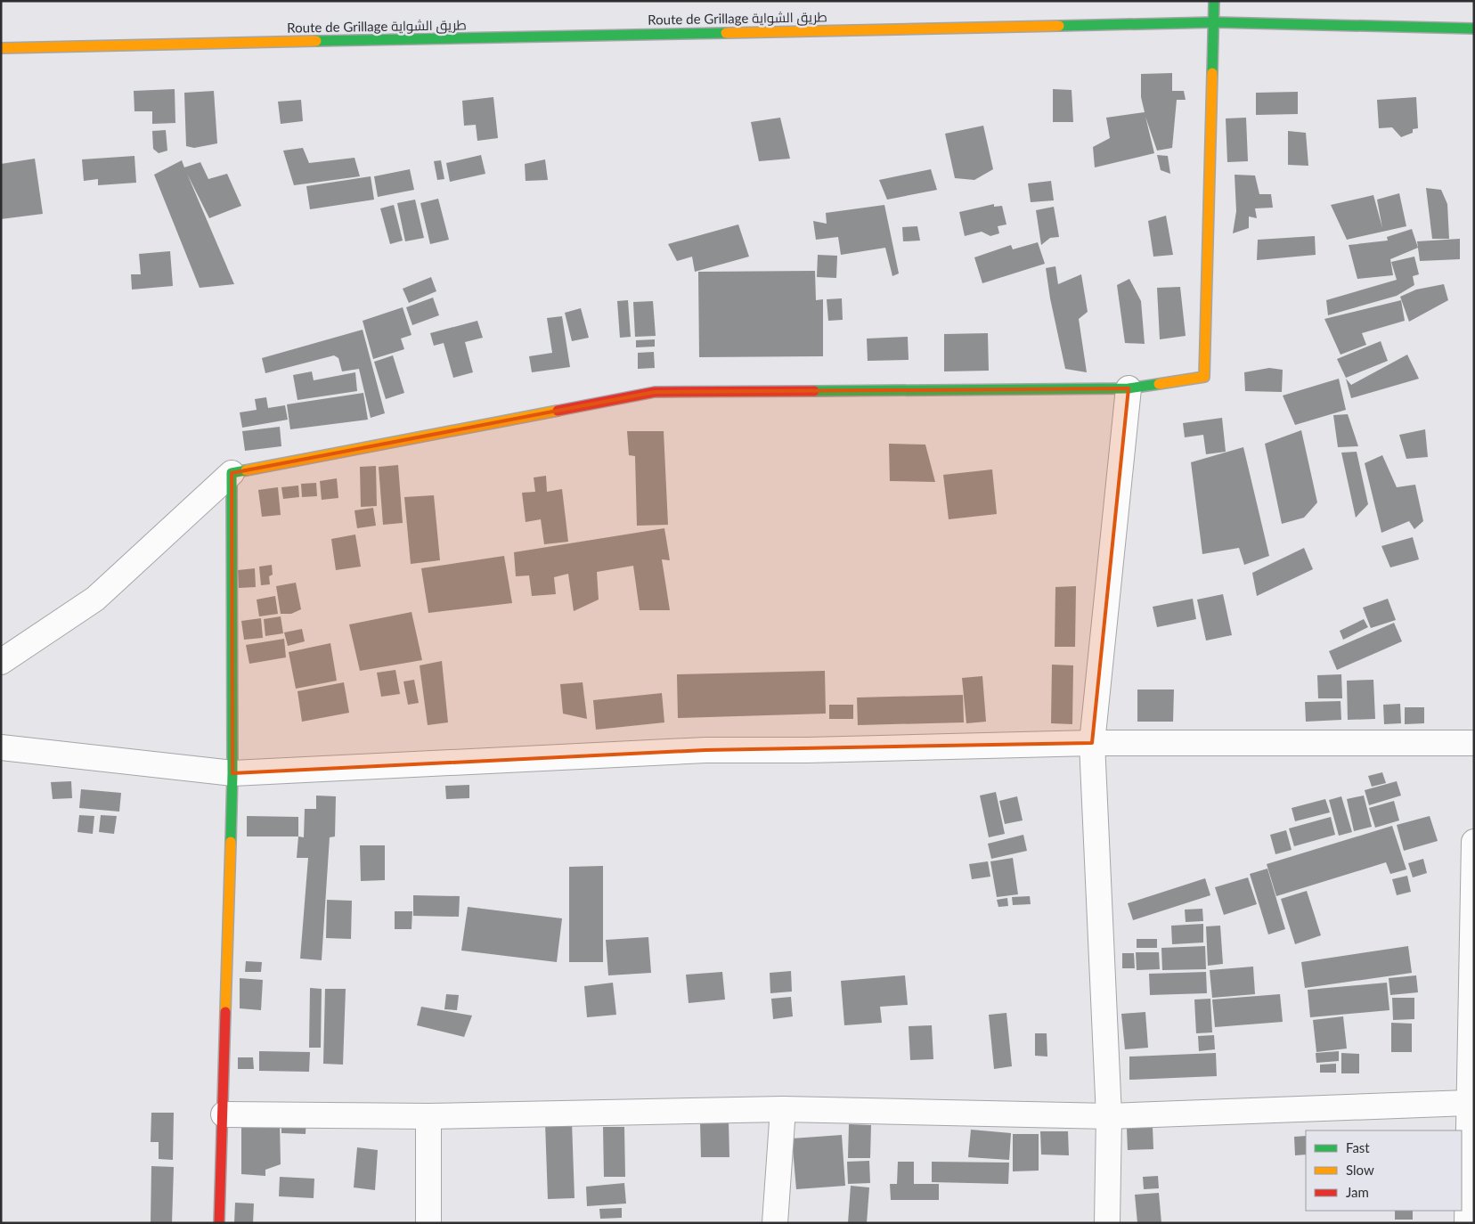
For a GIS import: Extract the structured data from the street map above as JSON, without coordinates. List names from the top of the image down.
{
  "streets": {
    "street": ["Route de Grillage طريق الشواية"]
  },
  "legend": ["Fast", "Slow", "Jam"]
}
